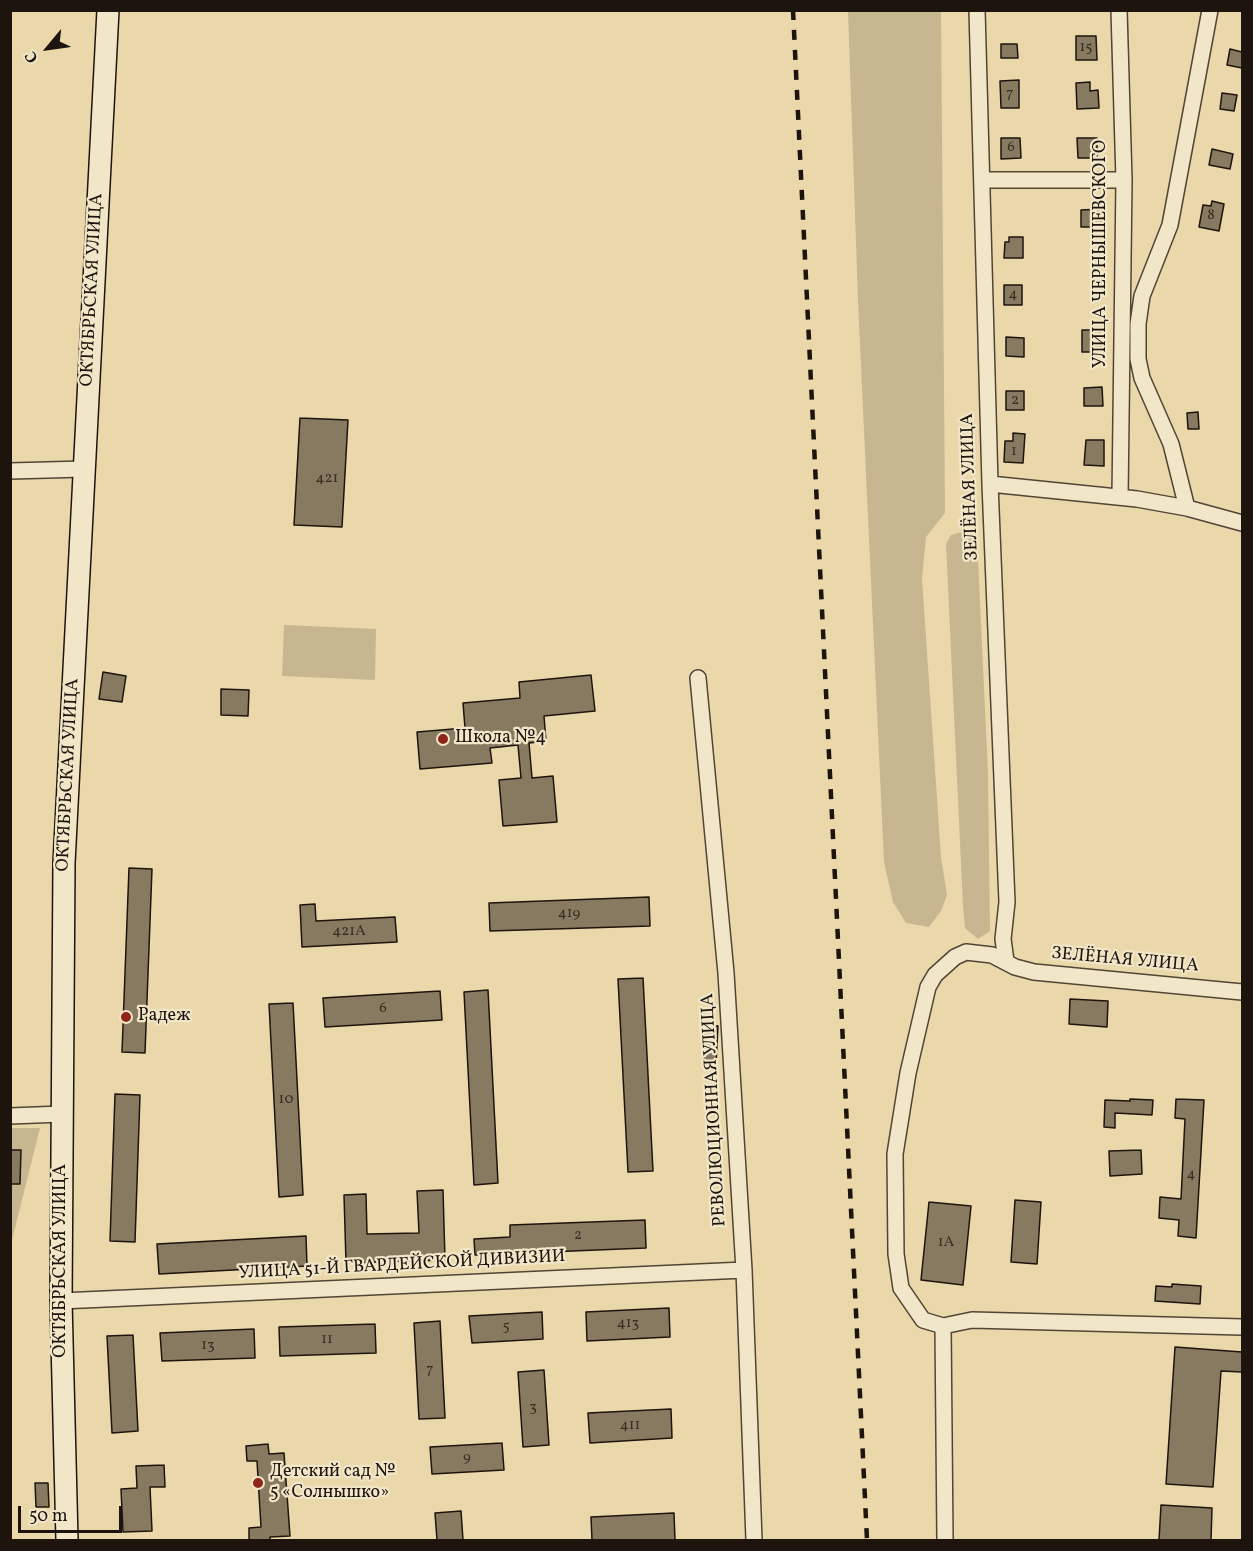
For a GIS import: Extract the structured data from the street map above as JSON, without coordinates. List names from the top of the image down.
{
  "streets": {
    "main road": ["ОКТЯБРЬСКАЯ УЛИЦА"],
    "street": [
      "УЛИЦА ЧЕРНЫШЕВСКОГО",
      "ЗЕЛЁНАЯ УЛИЦА",
      "РЕВОЛЮЦИОННАЯ УЛИЦА",
      "УЛИЦА 51-Й ГВАРДЕЙСКОЙ ДИВИЗИИ"
    ]
  },
  "crossings": [
    ["ОКТЯБРЬСКАЯ УЛИЦА", "УЛИЦА 51-Й ГВАРДЕЙСКОЙ ДИВИЗИИ"],
    ["РЕВОЛЮЦИОННАЯ УЛИЦА", "УЛИЦА 51-Й ГВАРДЕЙСКОЙ ДИВИЗИИ"]
  ],
  "places": ["Школа №4", "Радеж", "Детский сад № 5 «Солнышко»"],
  "house_numbers": [
    "15",
    "7",
    "6",
    "8",
    "4",
    "2",
    "1",
    "421",
    "419",
    "421А",
    "6",
    "10",
    "4",
    "2",
    "1А",
    "413",
    "5",
    "11",
    "13",
    "7",
    "3",
    "411",
    "9"
  ],
  "scale_bar": "50 m",
  "north": "bottom left"
}
